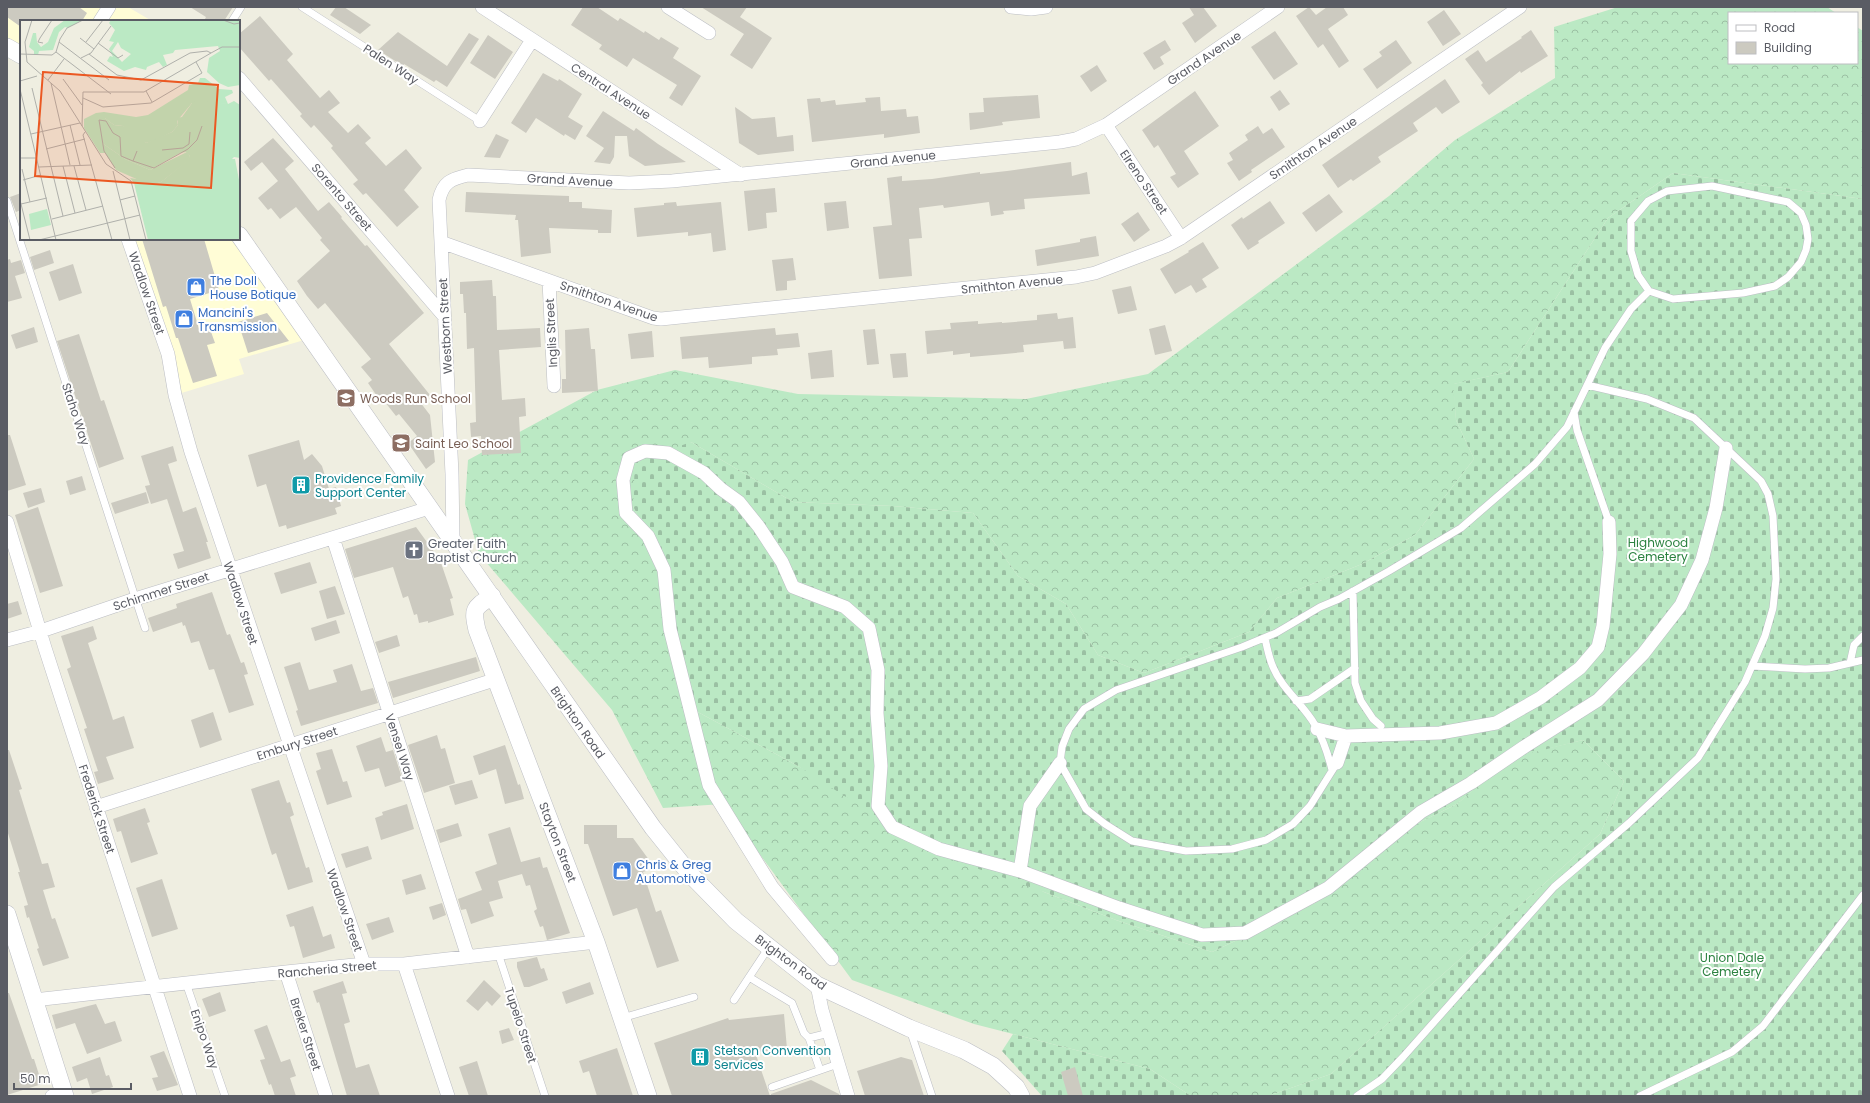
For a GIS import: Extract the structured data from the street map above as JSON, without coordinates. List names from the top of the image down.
{
  "streets": {
    "street": [
      "Grand Avenue",
      "Central Avenue",
      "Smithton Avenue",
      "Elreno Street",
      "Sorento Street",
      "Wadlow Street",
      "Westborn Street",
      "Inglis Street",
      "Schimmer Street",
      "Brighton Road",
      "Embury Street",
      "Vensel Way",
      "Frederick Street",
      "Stayton Street",
      "Rancheria Street",
      "Breker Street"
    ],
    "lane": [
      "Palen Way",
      "Staho Way",
      "Tupelo Street",
      "Enipo Way"
    ]
  },
  "crossings": [
    ["Grand Avenue", "Central Avenue"],
    ["Grand Avenue", "Elreno Street"],
    ["Grand Avenue", "Westborn Street"],
    ["Smithton Avenue", "Elreno Street"],
    ["Smithton Avenue", "Westborn Street"],
    ["Smithton Avenue", "Inglis Street"],
    ["Sorento Street", "Westborn Street"],
    ["Wadlow Street", "Schimmer Street"],
    ["Wadlow Street", "Embury Street"],
    ["Wadlow Street", "Rancheria Street"],
    ["Westborn Street", "Brighton Road"],
    ["Staho Way", "Schimmer Street"],
    ["Schimmer Street", "Brighton Road"],
    ["Schimmer Street", "Vensel Way"],
    ["Schimmer Street", "Frederick Street"],
    ["Brighton Road", "Stayton Street"],
    ["Embury Street", "Vensel Way"],
    ["Embury Street", "Frederick Street"],
    ["Embury Street", "Stayton Street"],
    ["Vensel Way", "Rancheria Street"],
    ["Frederick Street", "Rancheria Street"],
    ["Stayton Street", "Rancheria Street"],
    ["Rancheria Street", "Tupelo Street"],
    ["Rancheria Street", "Breker Street"],
    ["Rancheria Street", "Enipo Way"]
  ],
  "parks": ["Highwood Cemetery", "Union Dale Cemetery"],
  "places": {
    "shop": ["The Doll House Botique", "Mancini's Transmission", "Chris & Greg Automotive"],
    "school or university": ["Woods Run School", "Saint Leo School"],
    "building": ["Providence Family Support Center", "Stetson Convention Services"],
    "church": ["Greater Faith Baptist Church"]
  },
  "legend": ["Road", "Building"],
  "scale_bar": "50 m"
}
